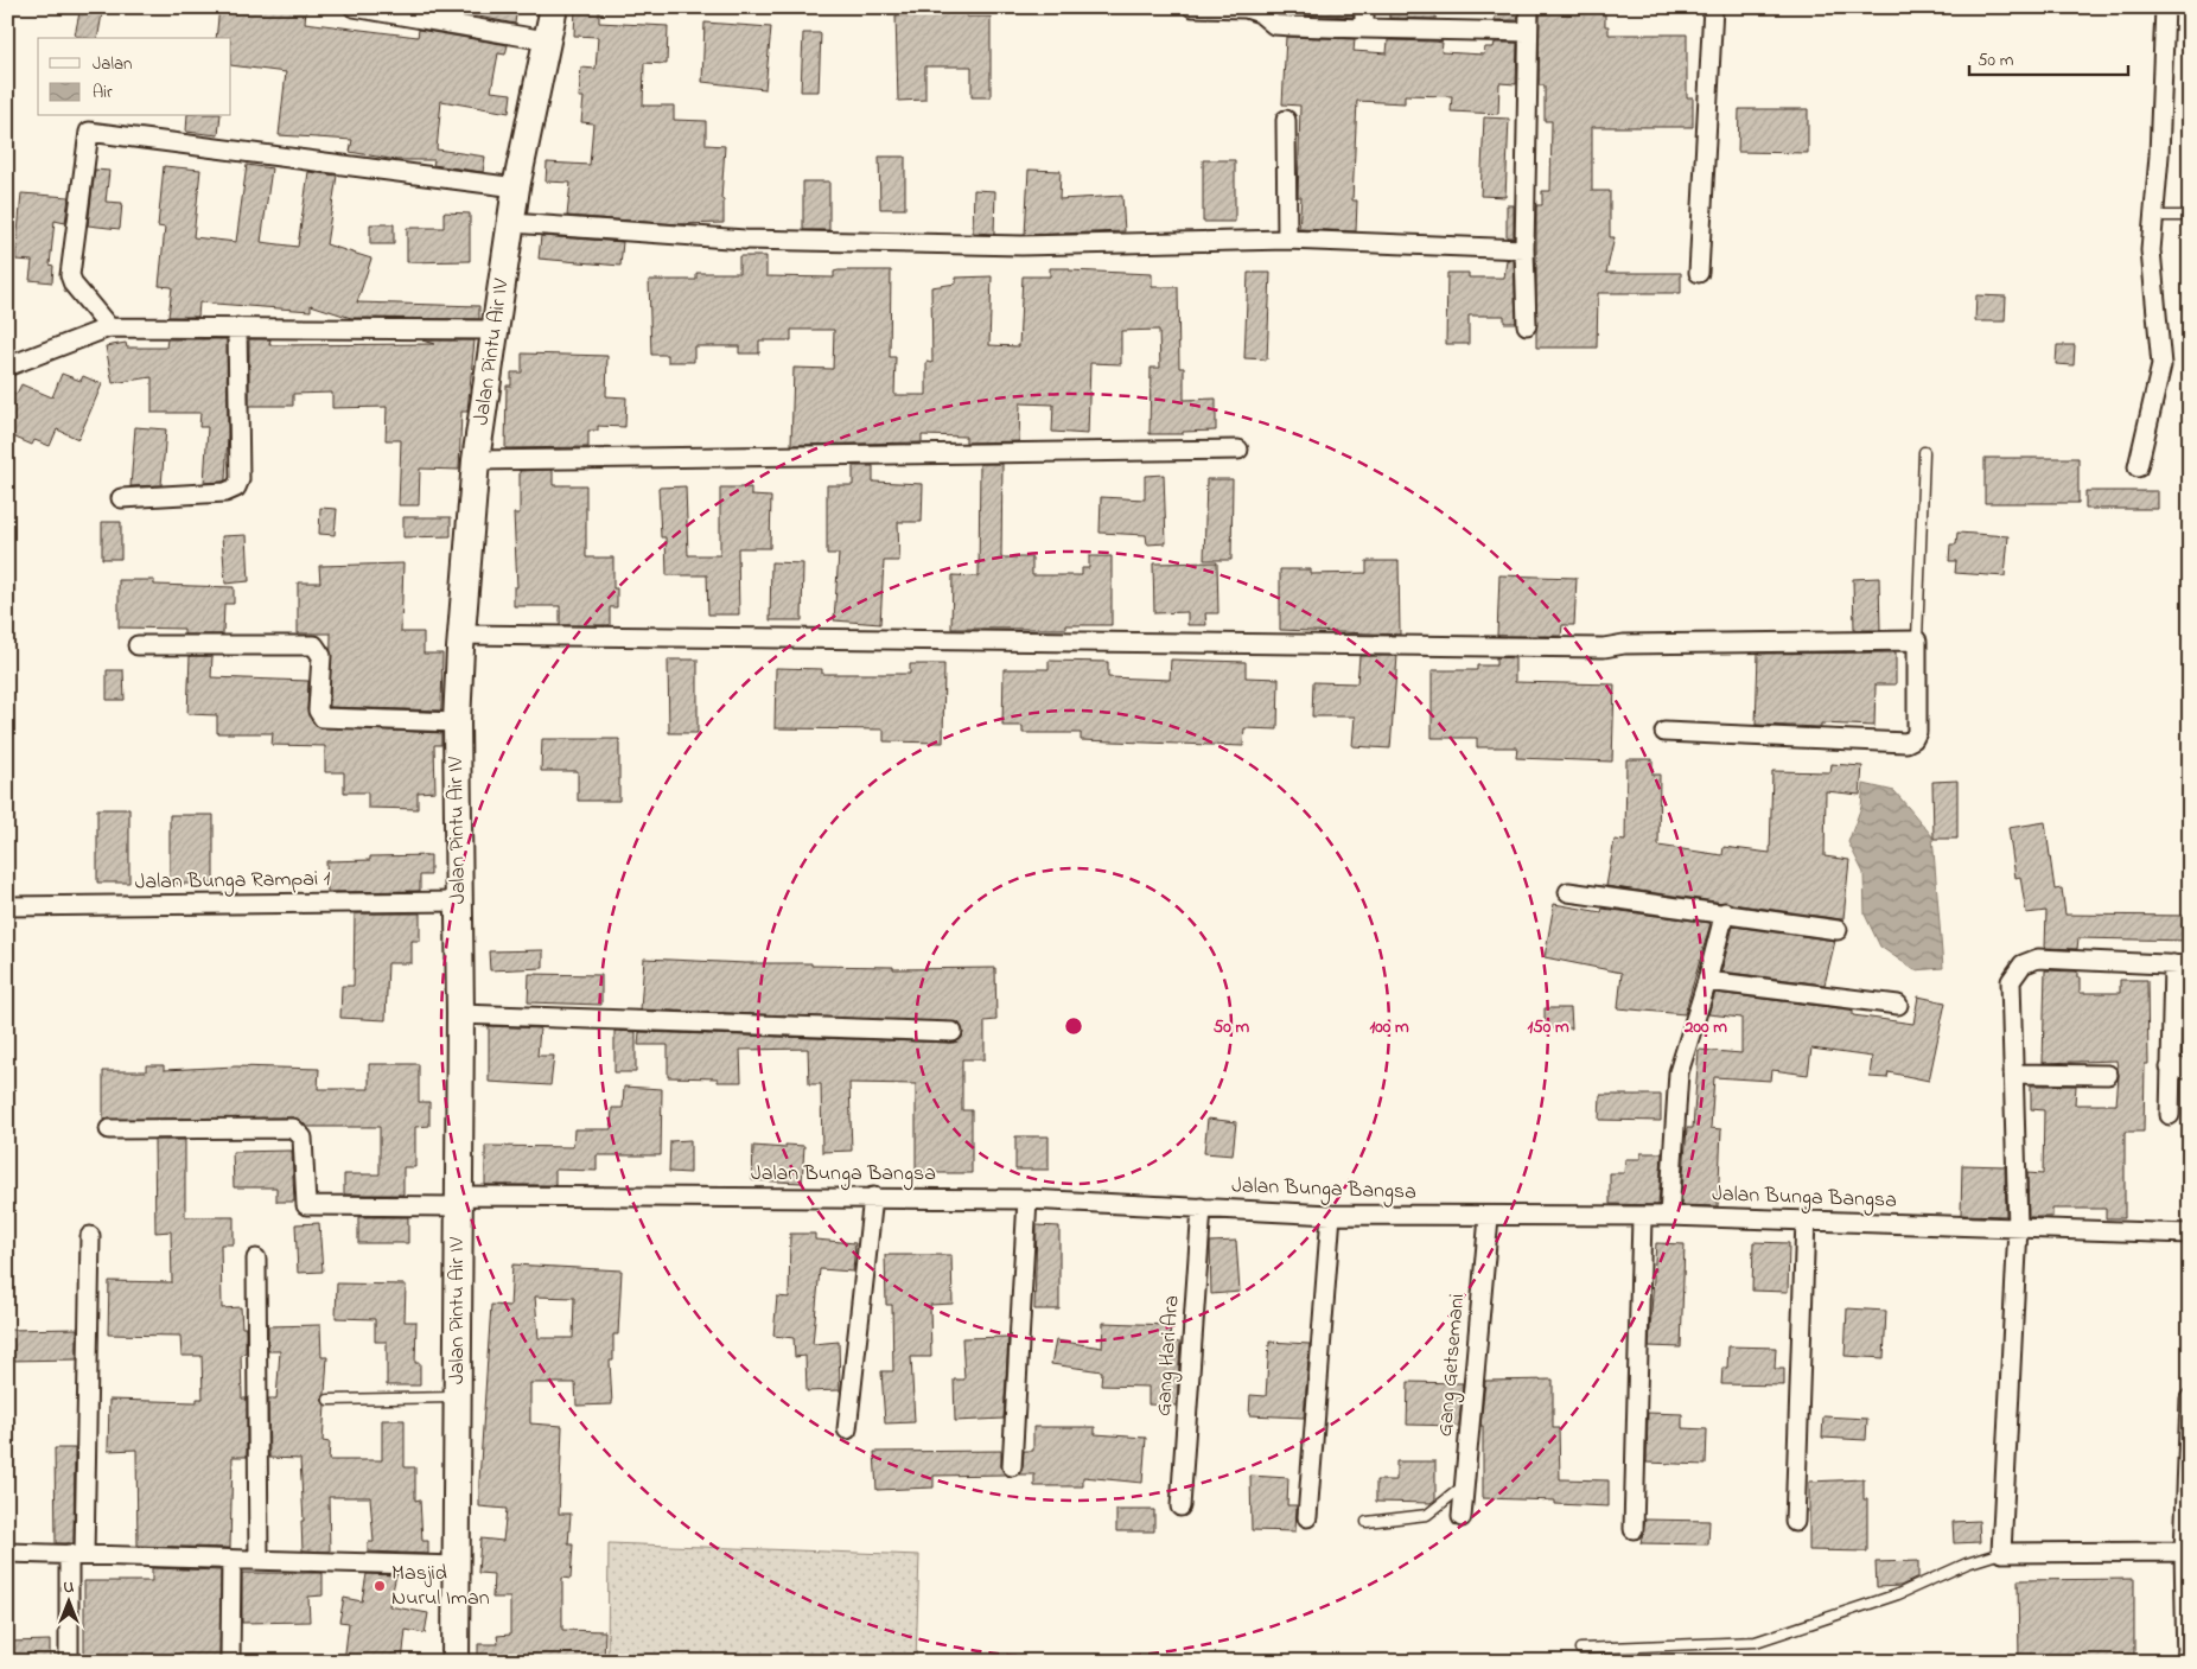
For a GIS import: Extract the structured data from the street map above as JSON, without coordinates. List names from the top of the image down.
{
  "streets": {
    "main road": ["Jalan Pintu Air IV"],
    "street": [
      "Jalan Bunga Rampai 1",
      "Jalan Bunga Bangsa",
      "Gang Hari Ara",
      "Gang Getsemani"
    ]
  },
  "crossings": [
    ["Jalan Pintu Air IV", "Jalan Bunga Rampai 1"],
    ["Jalan Pintu Air IV", "Jalan Bunga Bangsa"],
    ["Jalan Bunga Bangsa", "Gang Hari Ara"],
    ["Jalan Bunga Bangsa", "Gang Getsemani"]
  ],
  "places": ["Masjid Nurul Iman"],
  "legend": ["Jalan", "Air"],
  "scale_bar": "50 m",
  "north": "top",
  "rings": [
    "50 m",
    "100 m",
    "150 m",
    "200 m"
  ]
}
